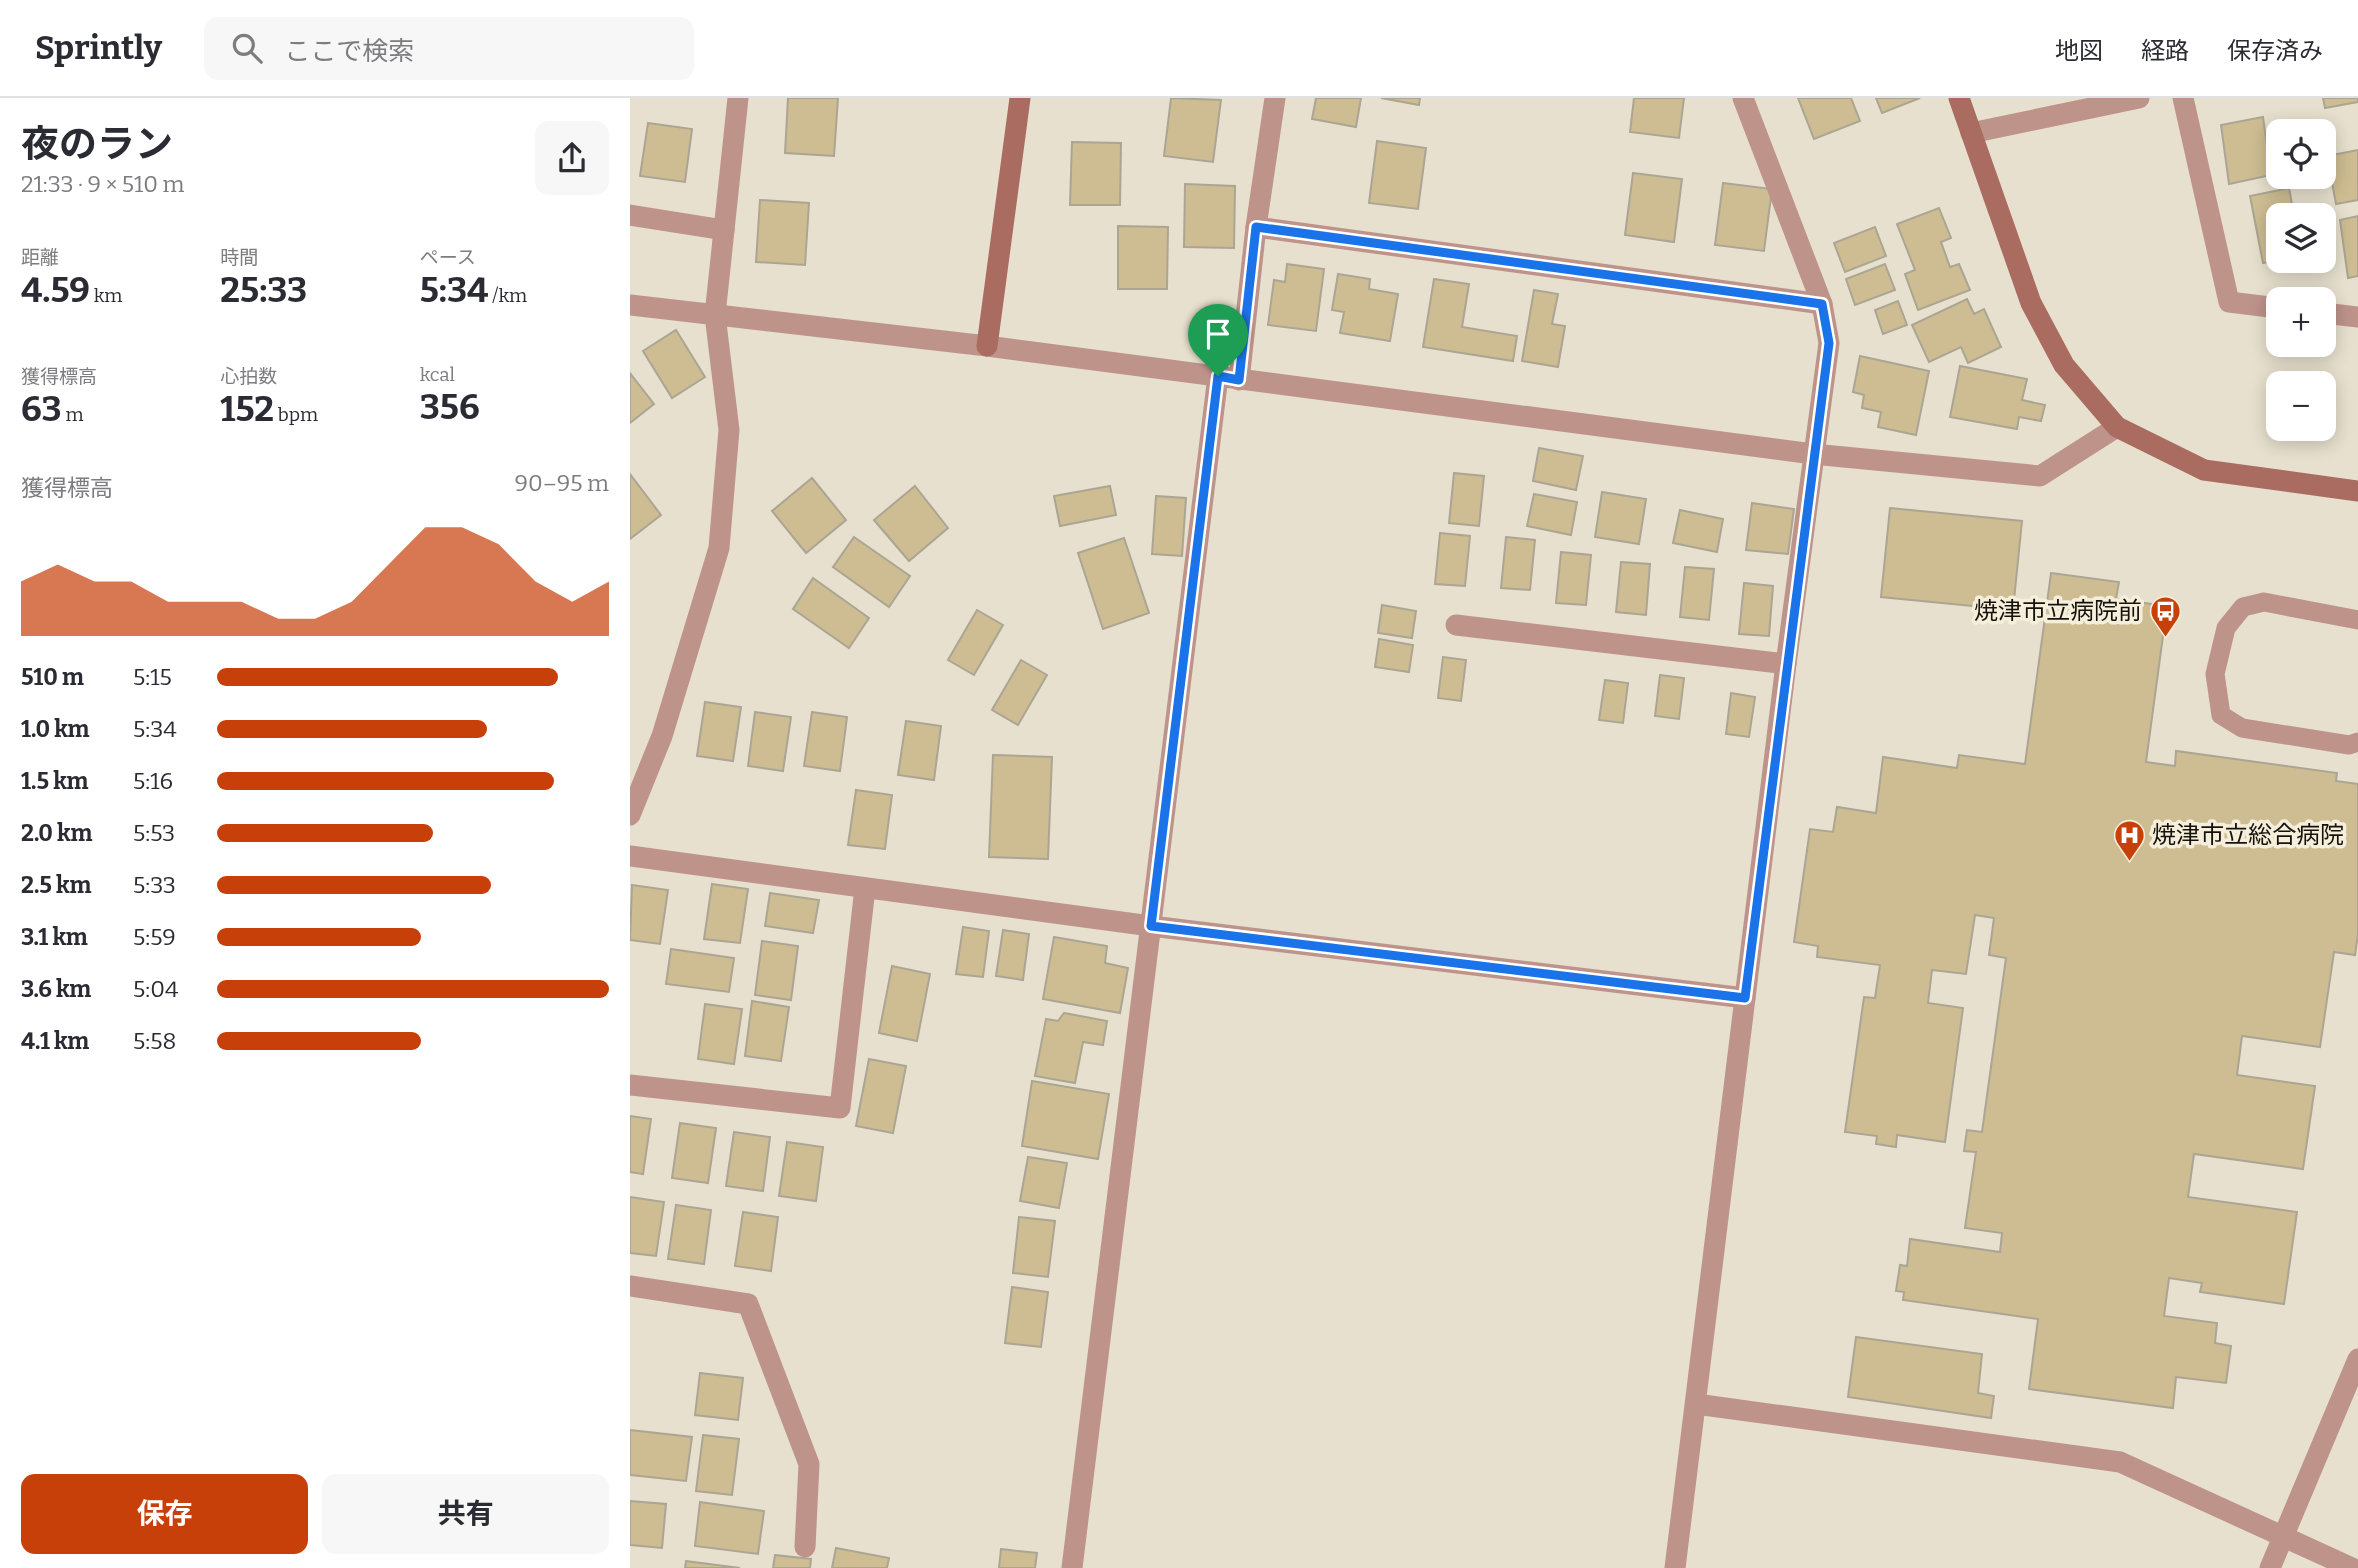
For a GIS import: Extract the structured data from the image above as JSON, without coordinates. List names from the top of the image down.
{
  "places": {
    "bus stop": ["焼津市立病院前"],
    "hospital": ["焼津市立総合病院"]
  },
  "page": {
    "header": "Sprintly",
    "search": "ここで検索",
    "nav": ["地図", "経路", "保存済み"],
    "heading": ["夜のラン", "21:33 · 9 × 510 m"],
    "map_buttons": ["+", "−"],
    "stats": [
      ["距離", "4.59 km"],
      ["時間", "25:33"],
      ["ペース", "5:34 /km"],
      ["獲得標高", "63 m"],
      ["心拍数", "152 bpm"],
      ["kcal", "356"]
    ],
    "chart": ["獲得標高", "90–95 m"],
    "list": [
      {
        "name": "510 m",
        "note": "5:15"
      },
      {
        "name": "1.0 km",
        "note": "5:34"
      },
      {
        "name": "1.5 km",
        "note": "5:16"
      },
      {
        "name": "2.0 km",
        "note": "5:53"
      },
      {
        "name": "2.5 km",
        "note": "5:33"
      },
      {
        "name": "3.1 km",
        "note": "5:59"
      },
      {
        "name": "3.6 km",
        "note": "5:04"
      },
      {
        "name": "4.1 km",
        "note": "5:58"
      }
    ],
    "buttons": ["保存", "共有"]
  }
}
